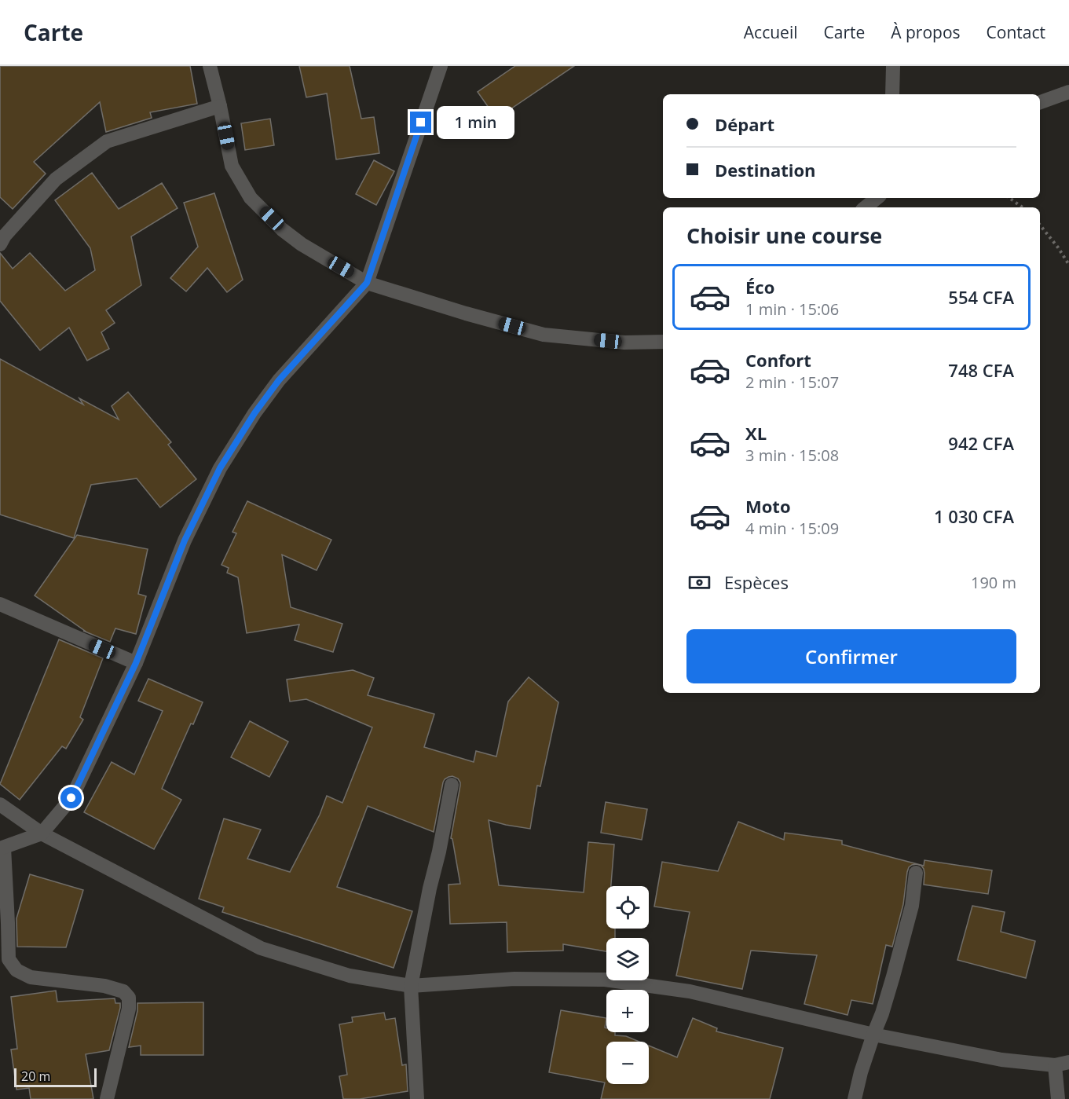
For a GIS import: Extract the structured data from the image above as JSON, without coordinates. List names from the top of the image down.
{
  "scale_bar": "20 m",
  "page": {
    "header": "Carte",
    "nav": [
      "Accueil",
      "Carte",
      "À propos",
      "Contact"
    ],
    "banner": ["Départ", "Destination"],
    "bubble": "1 min",
    "heading": "Choisir une course",
    "list": [
      {
        "name": "Éco",
        "note": "1 min · 15:06",
        "value": "554 CFA"
      },
      {
        "name": "Confort",
        "note": "2 min · 15:07",
        "value": "748 CFA"
      },
      {
        "name": "XL",
        "note": "3 min · 15:08",
        "value": "942 CFA"
      },
      {
        "name": "Moto",
        "note": "4 min · 15:09",
        "value": "1 030 CFA"
      }
    ],
    "pay": ["Espèces", "190 m"],
    "buttons": "Confirmer",
    "map_buttons": ["+", "−"],
    "scale": "20 m"
  }
}
